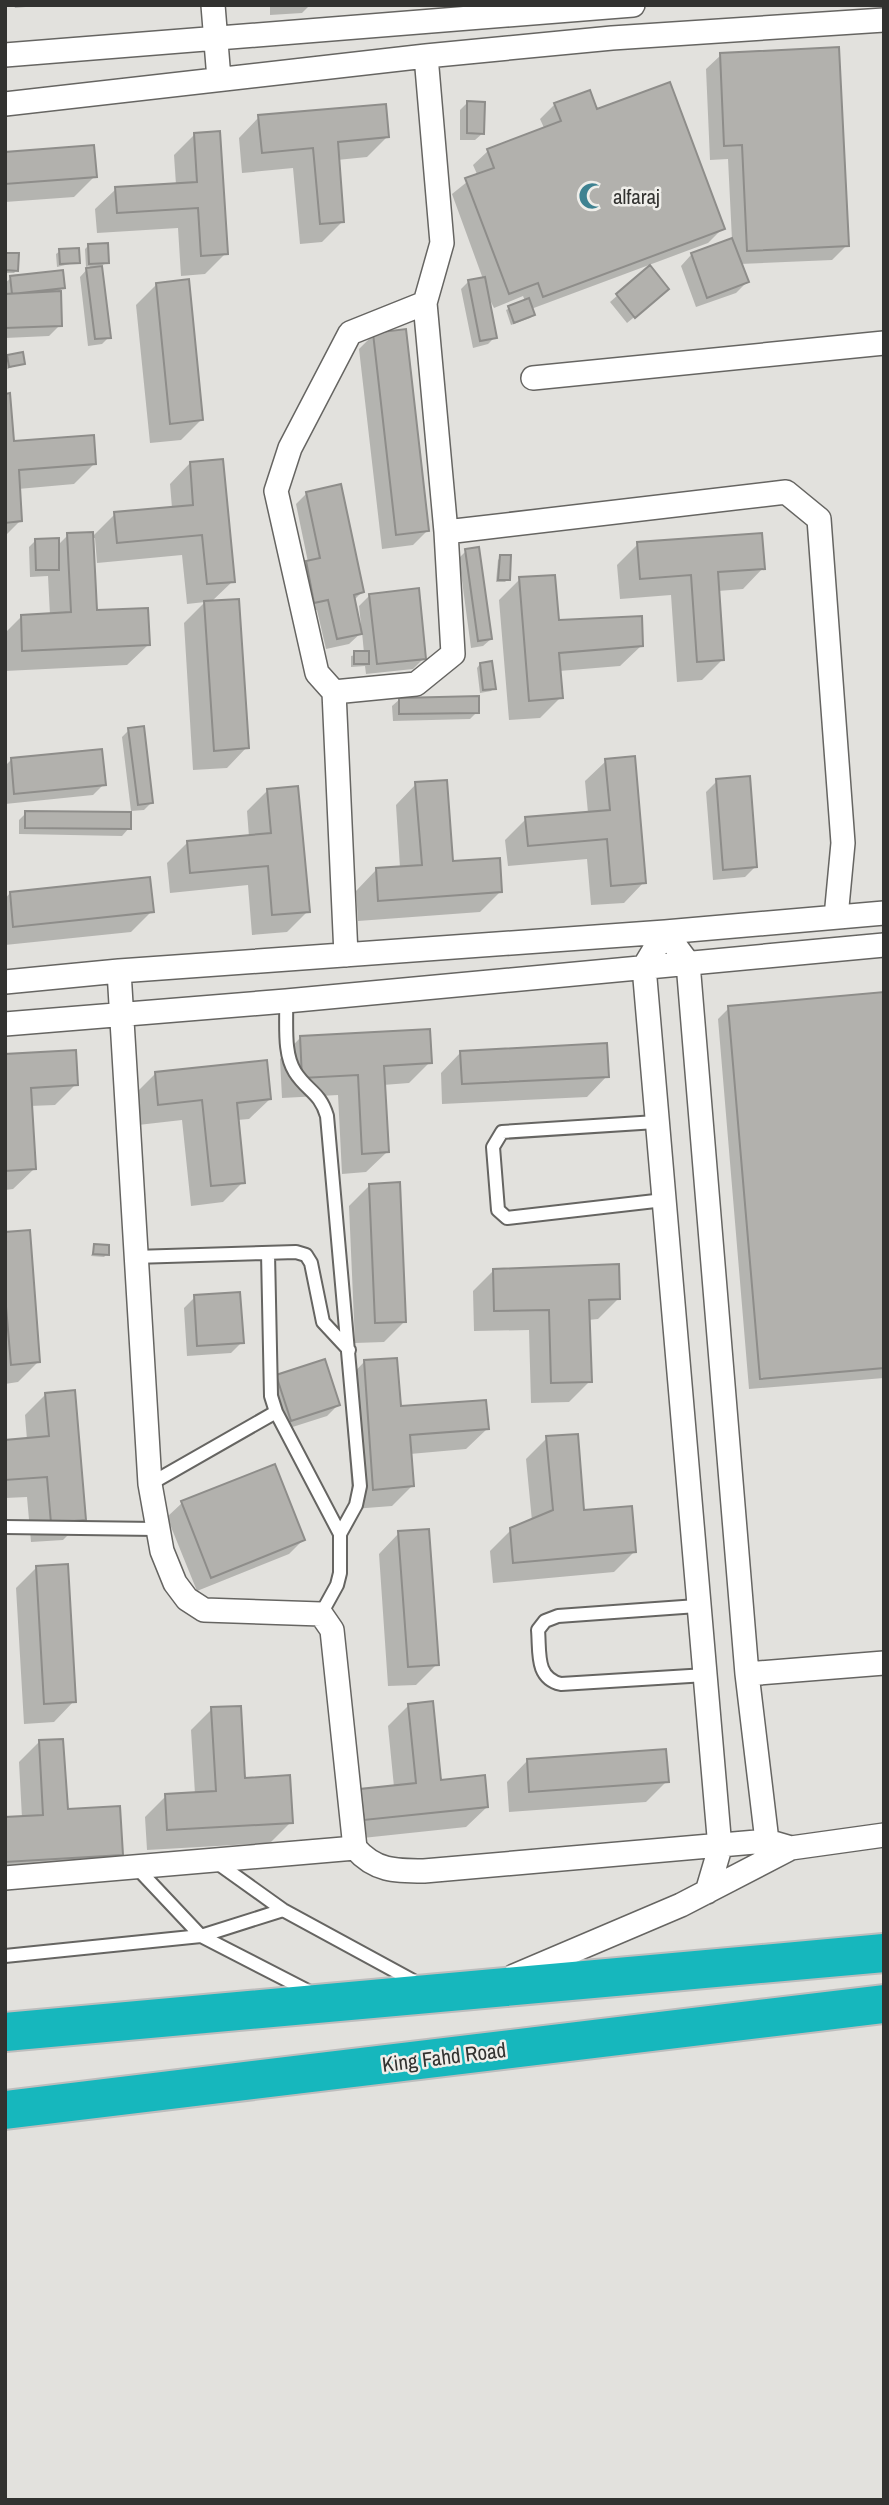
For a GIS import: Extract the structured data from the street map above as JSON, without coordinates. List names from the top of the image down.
{
  "streets": {
    "highway": ["King Fahd Road"]
  },
  "places": {
    "mosque": ["alfaraj"]
  }
}
